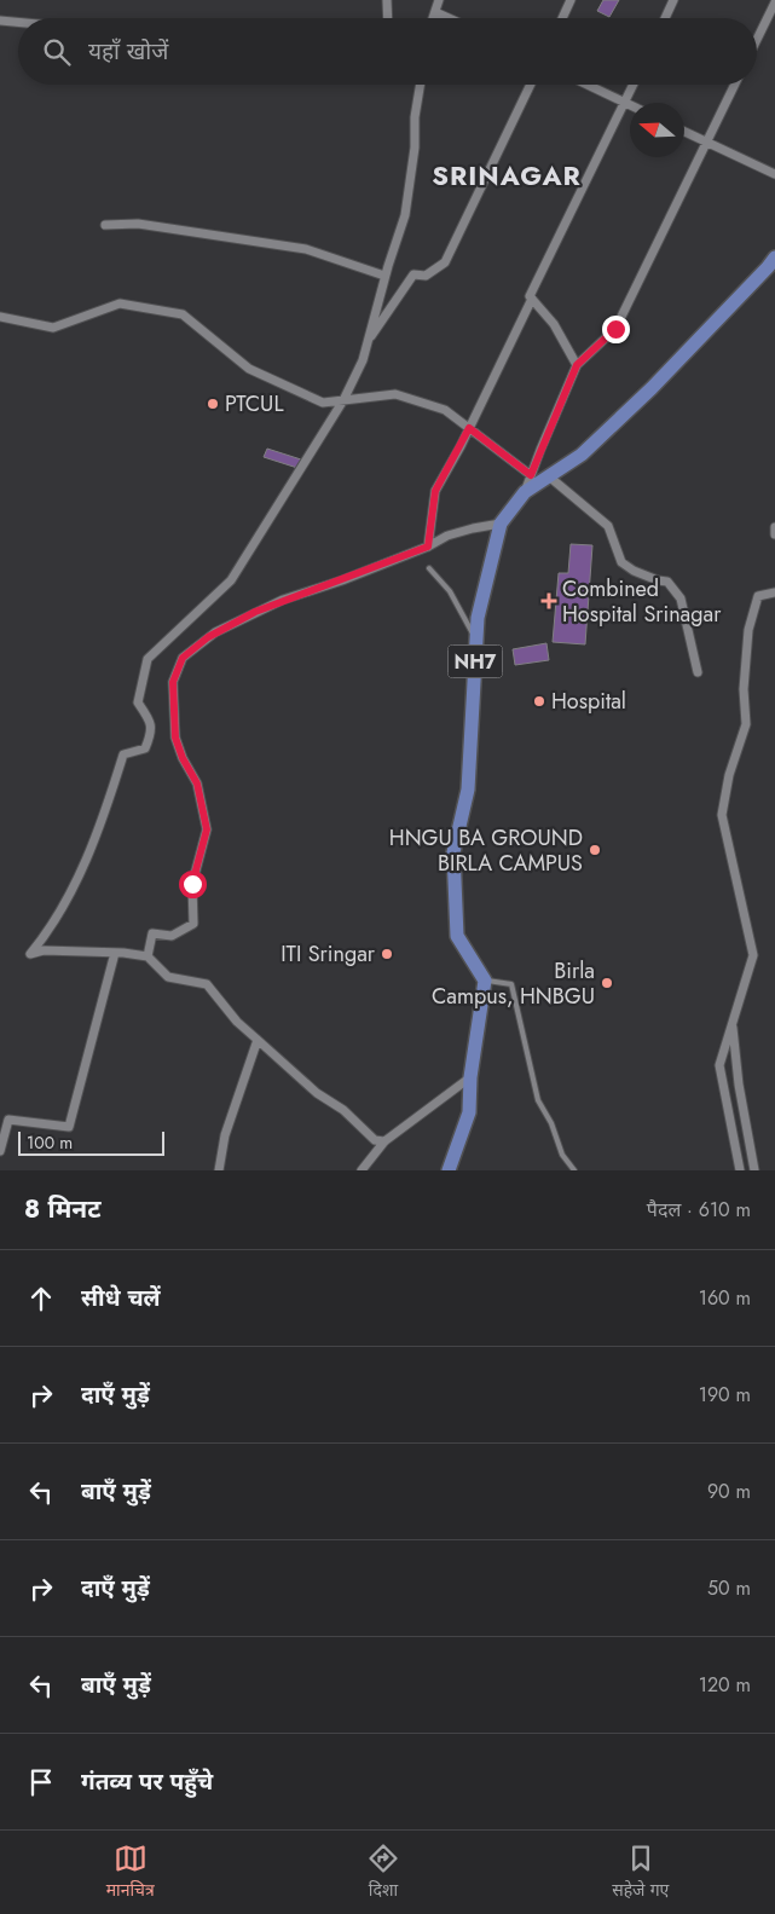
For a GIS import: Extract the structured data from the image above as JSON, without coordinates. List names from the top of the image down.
{
  "streets": {
    "highway": ["NH7"]
  },
  "districts": ["SRINAGAR"],
  "places": {
    "other": [
      "PTCUL",
      "Hospital",
      "HNGU BA GROUND BIRLA CAMPUS",
      "ITI Sringar",
      "Birla Campus, HNBGU"
    ],
    "health": ["Combined Hospital Srinagar"]
  },
  "scale_bar": "100 m",
  "north": "left",
  "page": {
    "search": "यहाँ खोजें",
    "scale": "100 m",
    "heading": ["8 मिनट", "पैदल · 610 m"],
    "list": [
      ["सीधे चलें", "160 m"],
      ["दाएँ मुड़ें", "190 m"],
      ["बाएँ मुड़ें", "90 m"],
      ["दाएँ मुड़ें", "50 m"],
      ["बाएँ मुड़ें", "120 m"],
      "गंतव्य पर पहुँचे"
    ],
    "nav": ["मानचित्र", "दिशा", "सहेजे गए"]
  }
}
